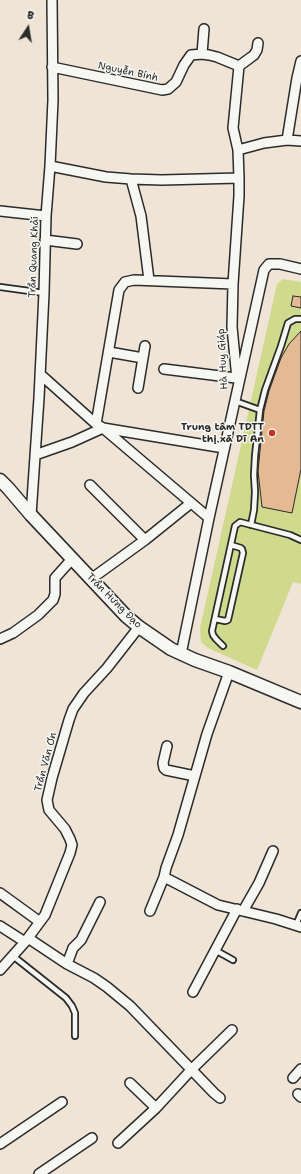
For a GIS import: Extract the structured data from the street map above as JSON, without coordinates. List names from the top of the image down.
{
  "streets": {
    "main road": ["Trần Hưng Đạo"],
    "street": [
      "Nguyễn Bính",
      "Trần Quang Khải",
      "Hà Huy Giáp",
      "Trần Văn Ơn"
    ]
  },
  "crossings": [
    ["Nguyễn Bính", "Trần Quang Khải"],
    ["Trần Quang Khải", "Trần Hưng Đạo"],
    ["Hà Huy Giáp", "Trần Hưng Đạo"],
    ["Trần Hưng Đạo", "Trần Văn Ơn"]
  ],
  "places": ["Trung tâm TDTT thị xã Dĩ An"],
  "north": "top"
}
